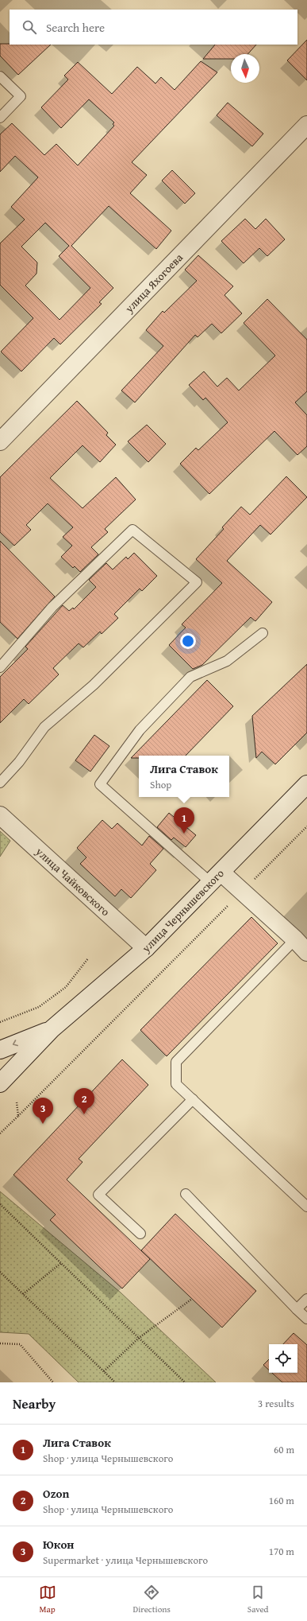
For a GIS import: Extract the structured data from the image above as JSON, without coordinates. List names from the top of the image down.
{
  "streets": {
    "street": ["улица Яхогоева", "улица Чайковского", "улица Чернышевского"]
  },
  "crossings": [
    ["улица Чайковского", "улица Чернышевского"]
  ],
  "north": "bottom",
  "page": {
    "search": "Search here",
    "popup": ["Лига Ставок", "Shop"],
    "pins": ["1", "2", "3"],
    "heading": ["Nearby", "3 results"],
    "list": [
      {
        "mark": "1",
        "name": "Лига Ставок",
        "note": "Shop · улица Чернышевского",
        "value": "60 m"
      },
      {
        "mark": "2",
        "name": "Ozon",
        "note": "Shop · улица Чернышевского",
        "value": "160 m"
      },
      {
        "mark": "3",
        "name": "Юкон",
        "note": "Supermarket · улица Чернышевского",
        "value": "170 m"
      }
    ],
    "nav": ["Map", "Directions", "Saved"]
  }
}
